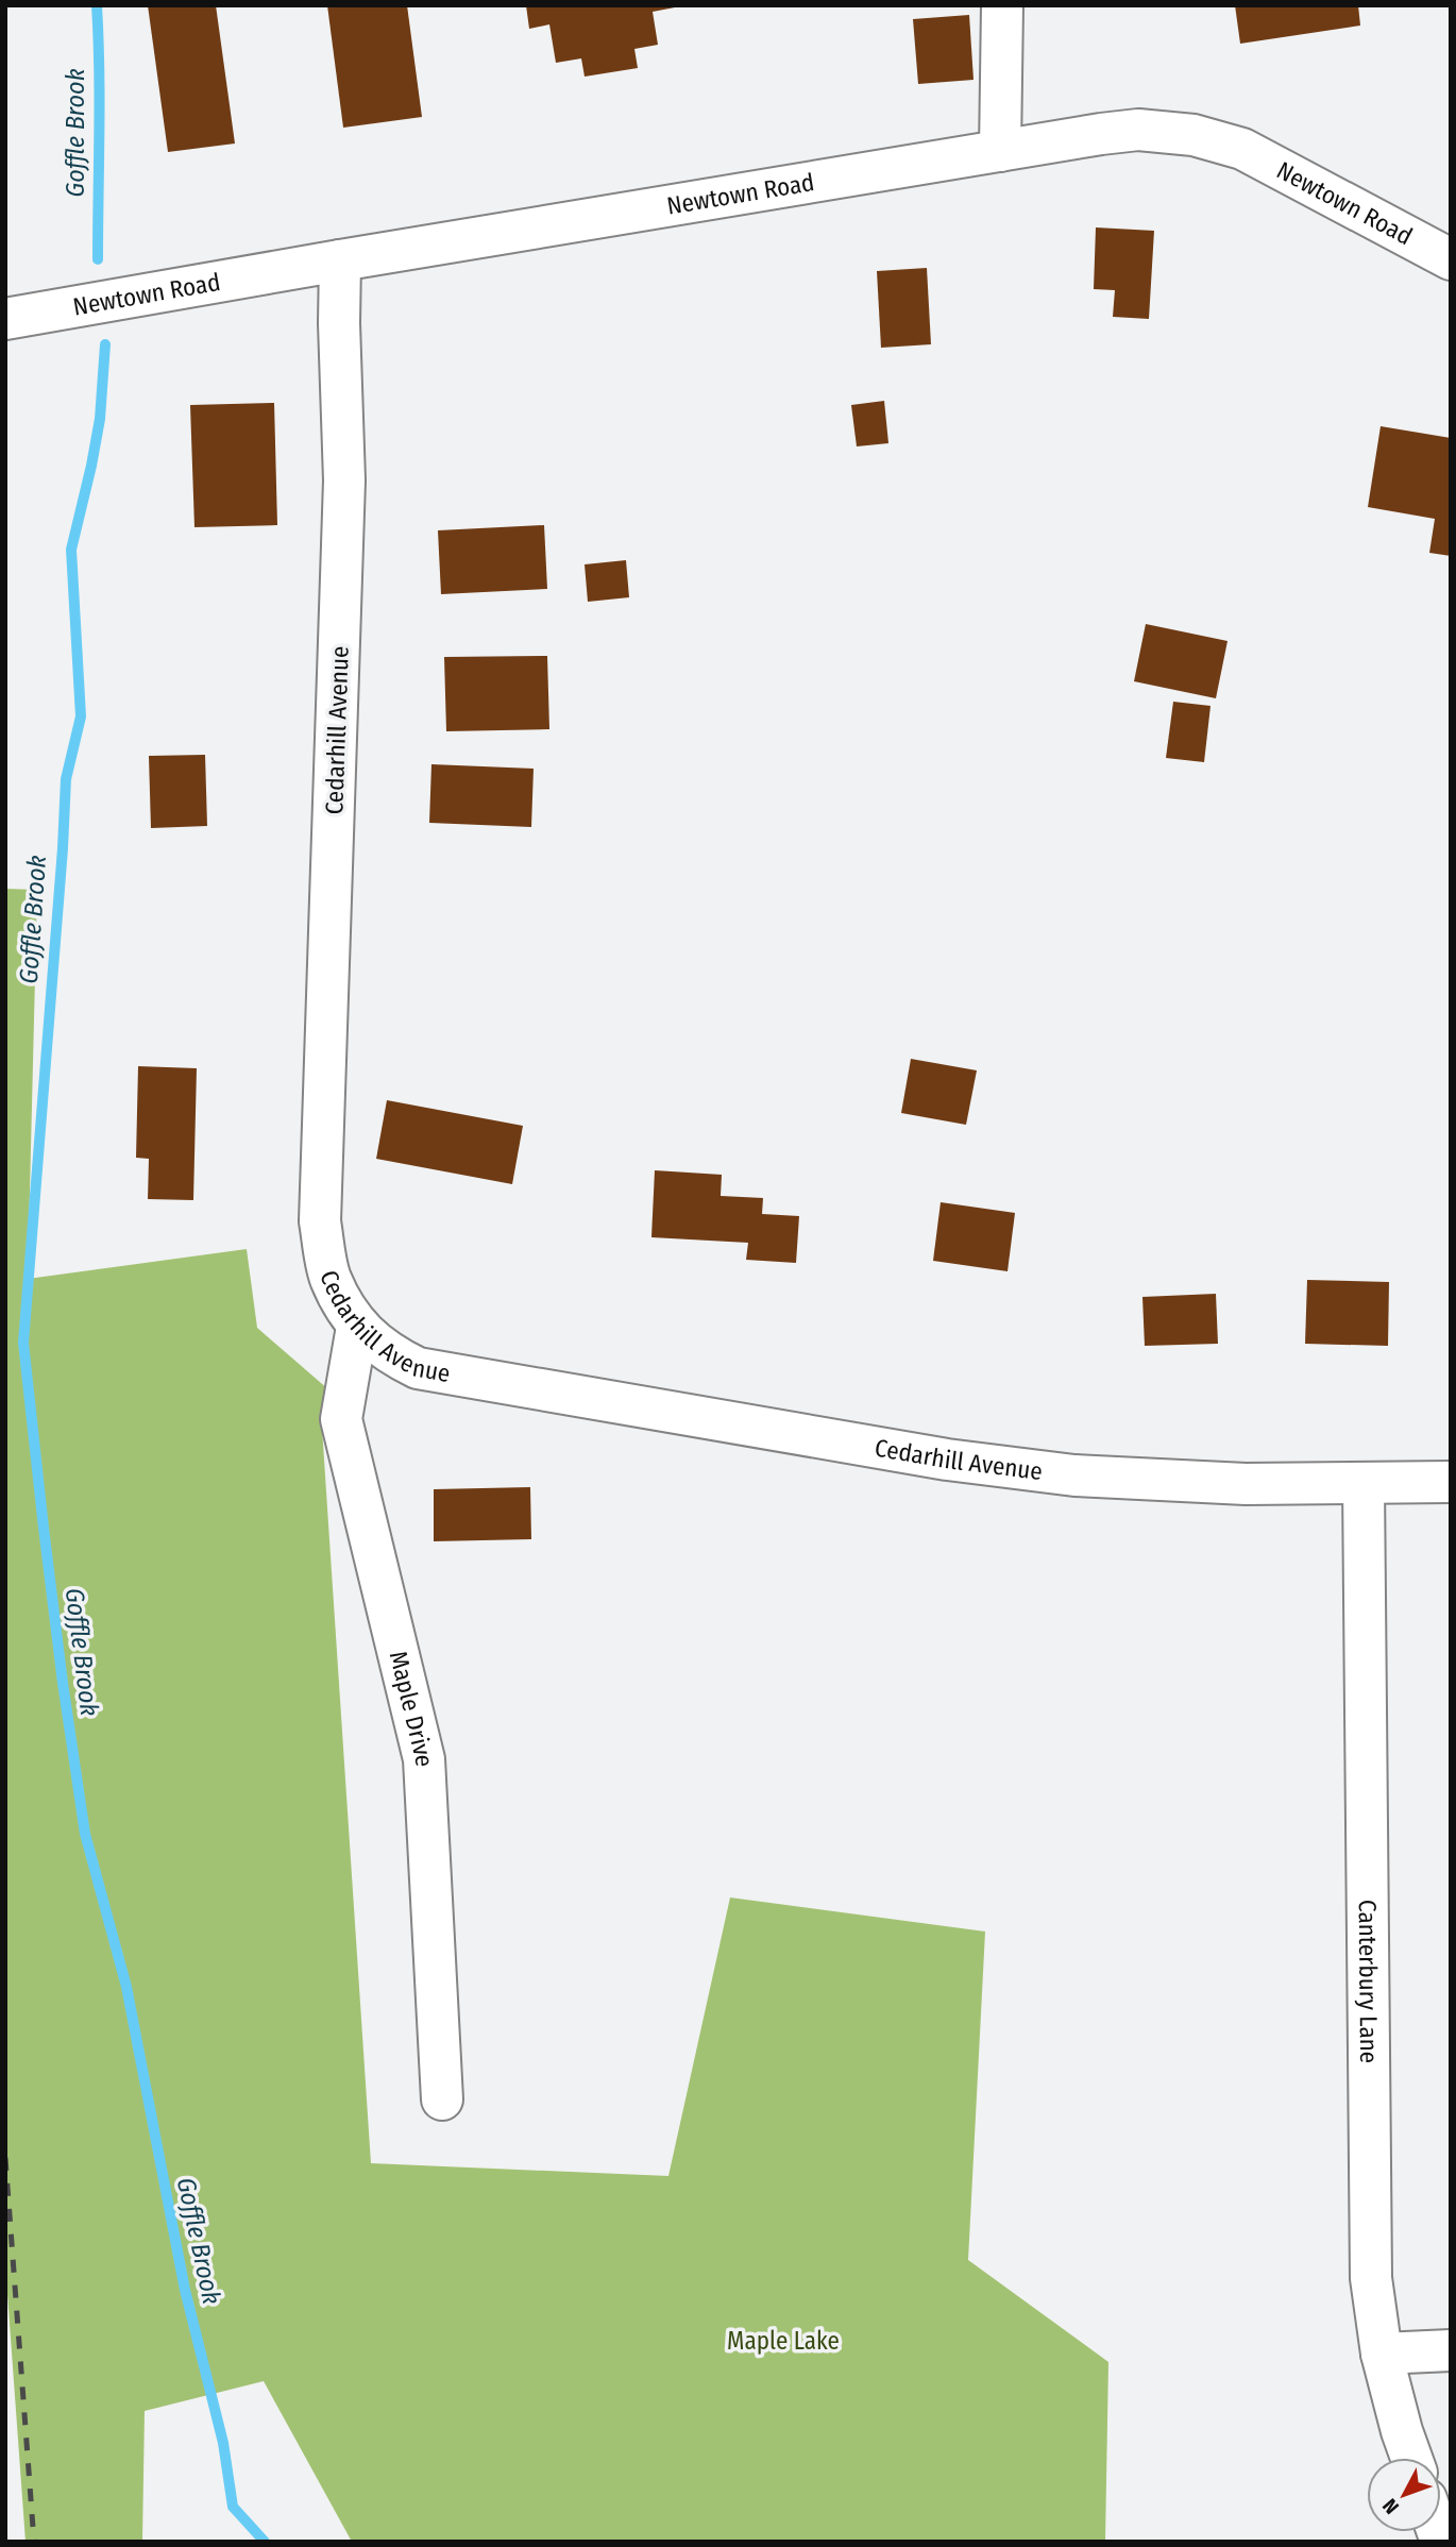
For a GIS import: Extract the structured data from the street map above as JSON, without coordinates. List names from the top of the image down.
{
  "streets": {
    "street": [
      "Newtown Road",
      "Cedarhill Avenue",
      "Maple Drive",
      "Canterbury Lane"
    ]
  },
  "crossings": [
    ["Newtown Road", "Cedarhill Avenue"],
    ["Cedarhill Avenue", "Maple Drive"],
    ["Cedarhill Avenue", "Canterbury Lane"]
  ],
  "water": ["Goffle Brook"],
  "parks": ["Maple Lake"],
  "north": "bottom left"
}
